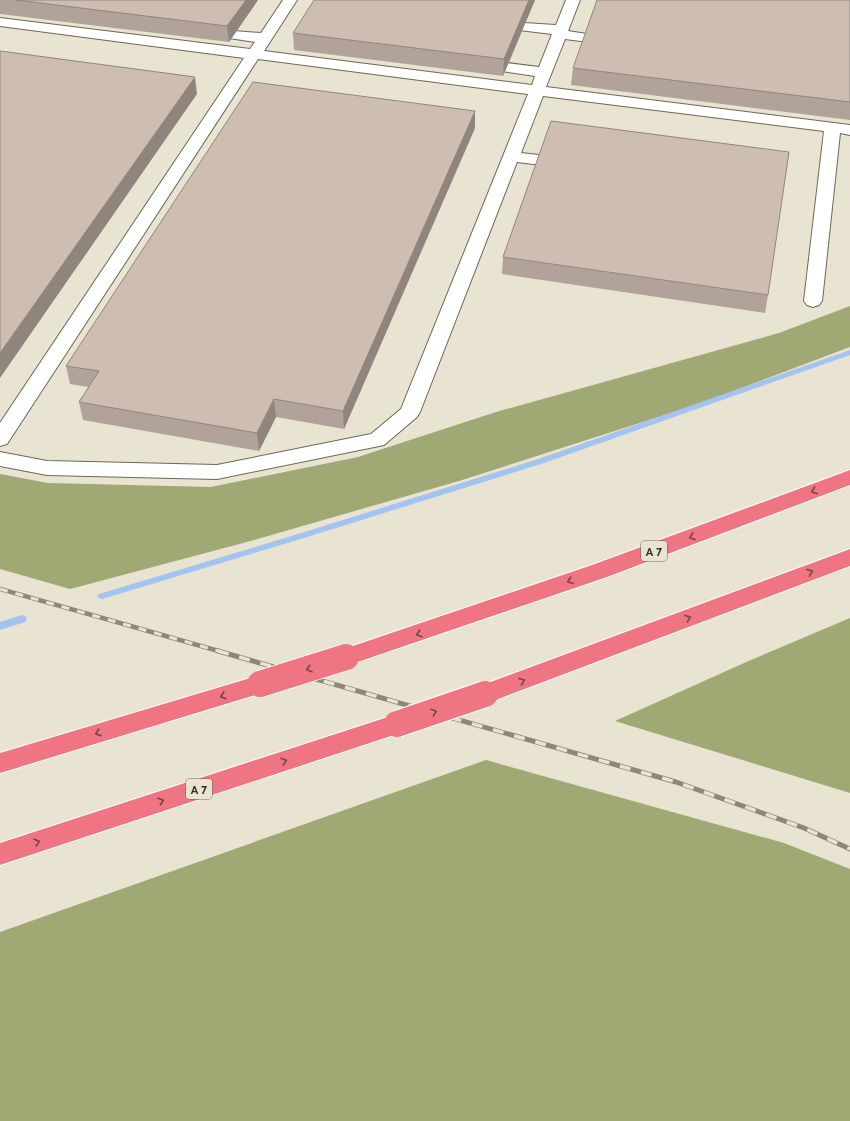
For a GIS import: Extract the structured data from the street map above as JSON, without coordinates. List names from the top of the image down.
{
  "streets": {
    "highway": ["A 7"]
  }
}
